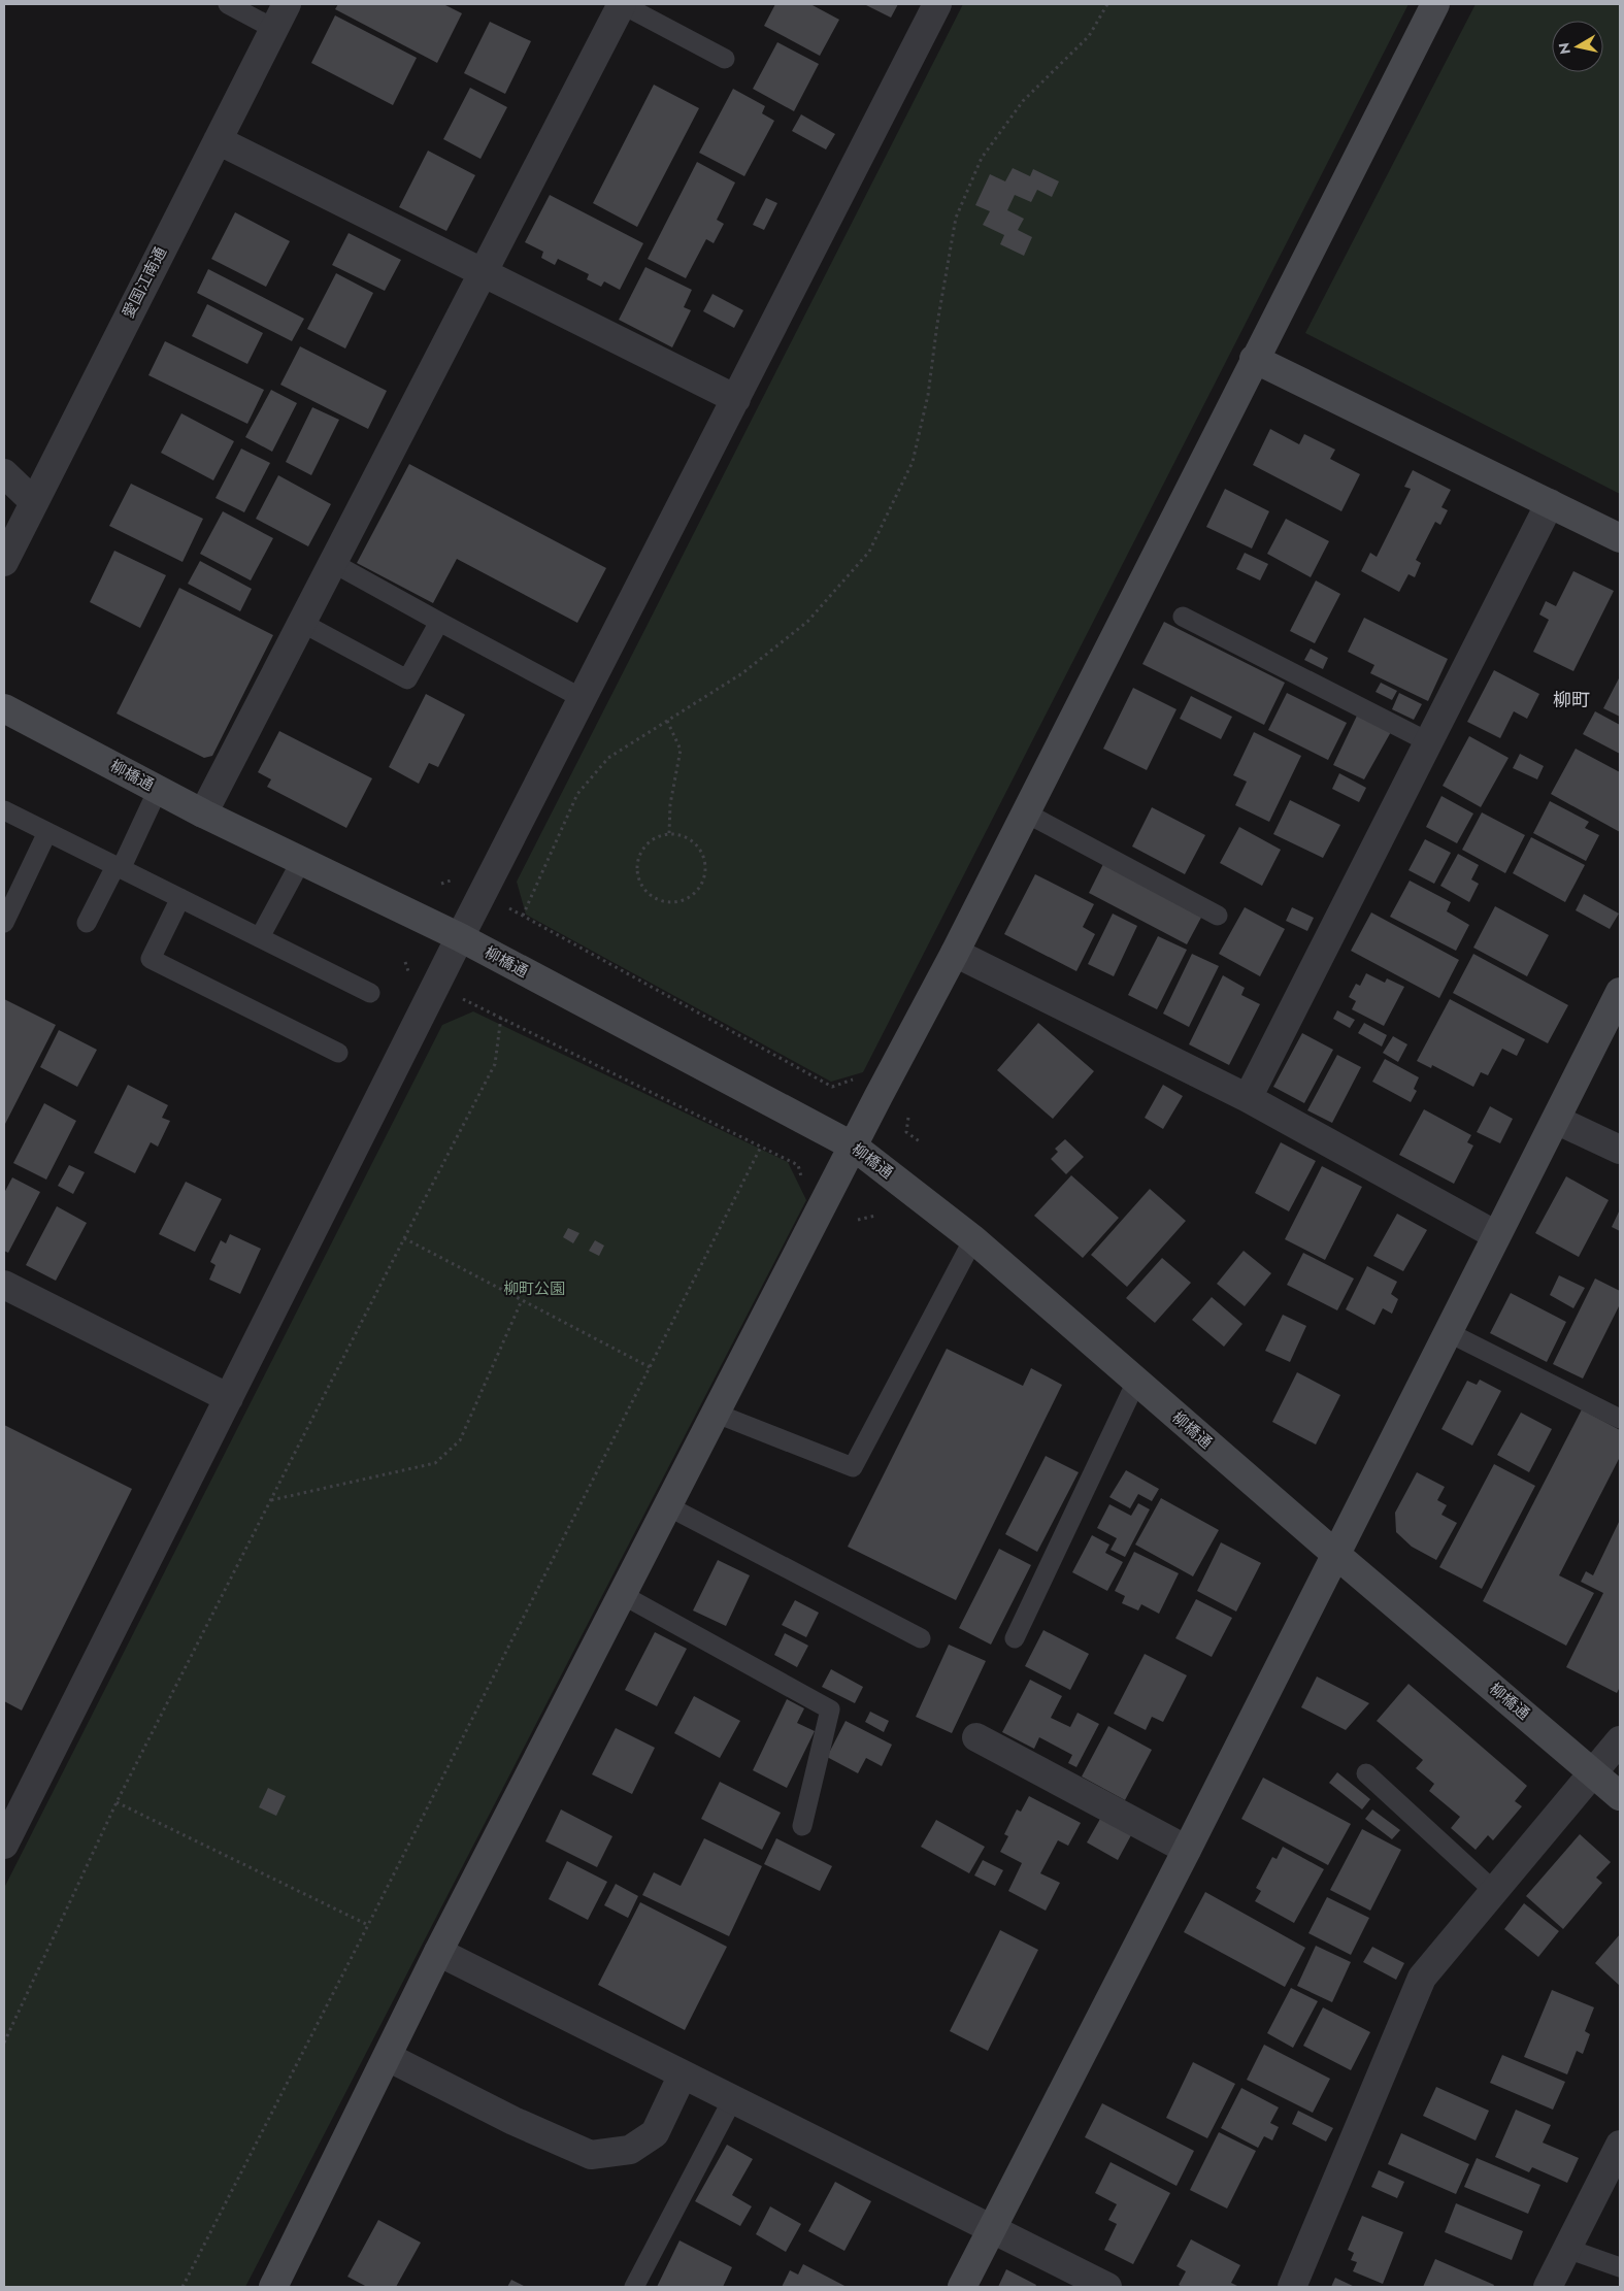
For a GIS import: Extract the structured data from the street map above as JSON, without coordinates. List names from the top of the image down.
{
  "streets": {
    "street": ["愛国江南通", "柳橋通"]
  },
  "districts": ["柳町"],
  "parks": ["柳町公園"],
  "north": "left"
}
